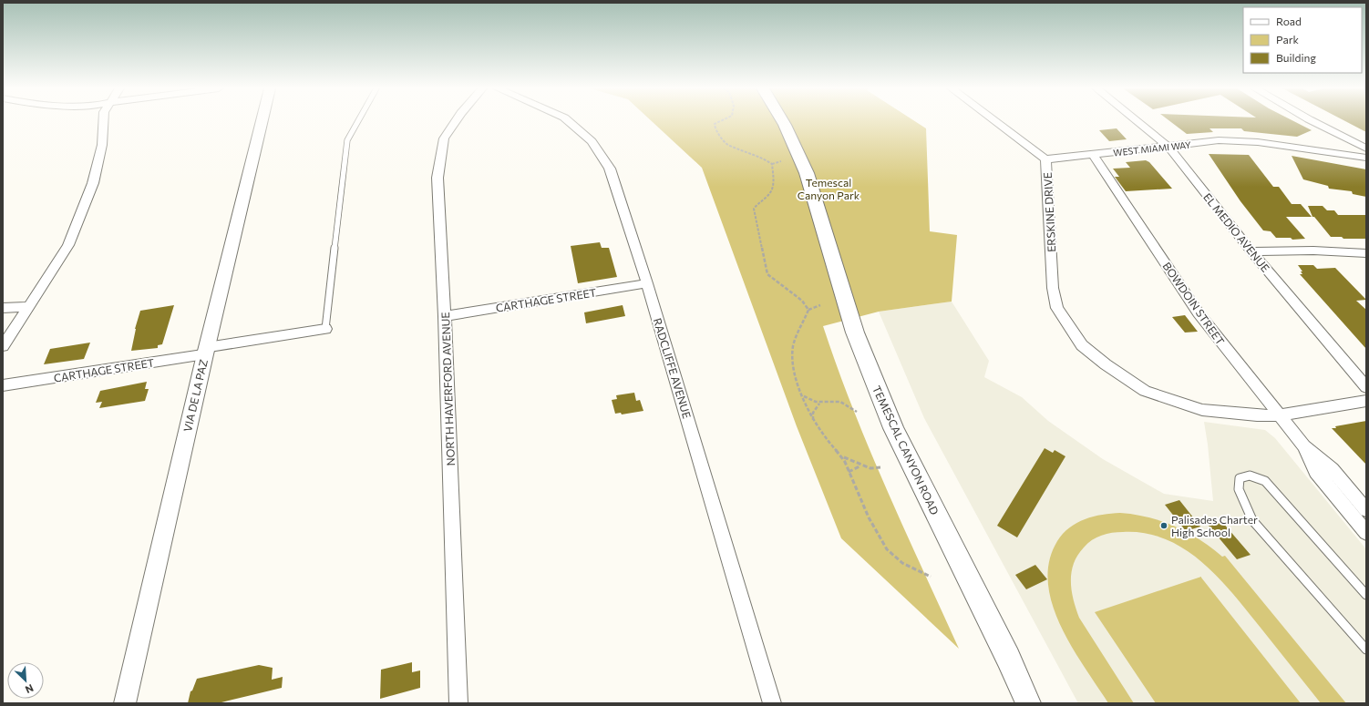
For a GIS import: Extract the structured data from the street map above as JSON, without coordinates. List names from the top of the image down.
{
  "streets": {
    "main road": ["TEMESCAL CANYON ROAD"],
    "street": [
      "WEST MIAMI WAY",
      "ERSKINE DRIVE",
      "EL MEDIO AVENUE",
      "CARTHAGE STREET",
      "BOWDOIN STREET",
      "RADCLIFFE AVENUE",
      "NORTH HAVERFORD AVENUE",
      "VIA DE LA PAZ"
    ]
  },
  "crossings": [
    ["WEST MIAMI WAY", "ERSKINE DRIVE"],
    ["WEST MIAMI WAY", "EL MEDIO AVENUE"],
    ["WEST MIAMI WAY", "BOWDOIN STREET"],
    ["ERSKINE DRIVE", "BOWDOIN STREET"],
    ["CARTHAGE STREET", "RADCLIFFE AVENUE"],
    ["CARTHAGE STREET", "NORTH HAVERFORD AVENUE"],
    ["CARTHAGE STREET", "VIA DE LA PAZ"]
  ],
  "parks": ["Temescal Canyon Park"],
  "places": ["Palisades Charter High School"],
  "legend": ["Road", "Park", "Building"],
  "north": "bottom right"
}
